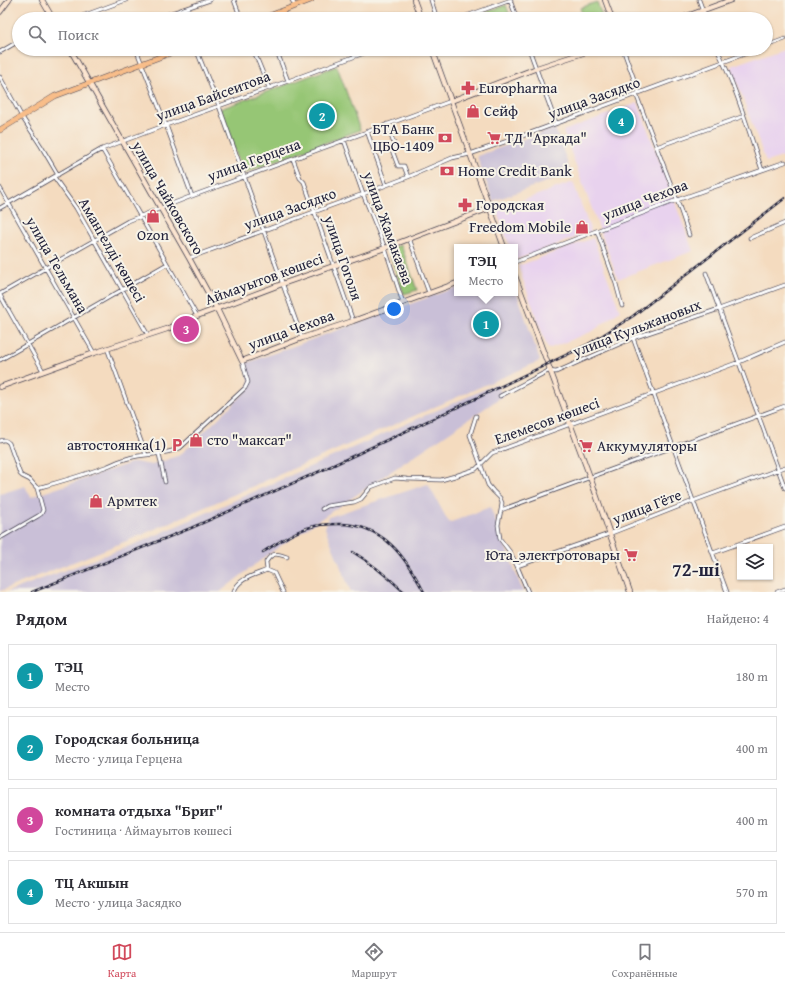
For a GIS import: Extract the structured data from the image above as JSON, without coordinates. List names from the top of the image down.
{
  "streets": {
    "street": [
      "улица Байсеитова",
      "улица Засядко",
      "улица Герцена",
      "улица Чайковского",
      "улица Чехова",
      "улица Жамакаева",
      "Амангелді көшесі",
      "улица Гоголя",
      "улица Тельмана",
      "Аймауытов көшесі",
      "улица Кульжановых",
      "Елемесов көшесі",
      "улица Гёте"
    ]
  },
  "crossings": [
    ["улица Байсеитова", "улица Чайковского"],
    ["улица Байсеитова", "Амангелді көшесі"],
    ["улица Байсеитова", "улица Тельмана"],
    ["улица Засядко", "улица Чайковского"],
    ["улица Засядко", "улица Жамакаева"],
    ["улица Засядко", "улица Гоголя"],
    ["улица Герцена", "улица Чайковского"],
    ["улица Герцена", "улица Жамакаева"],
    ["улица Герцена", "Амангелді көшесі"],
    ["улица Герцена", "улица Гоголя"],
    ["улица Герцена", "улица Тельмана"],
    ["улица Чайковского", "улица Чехова"],
    ["улица Чайковского", "Аймауытов көшесі"],
    ["улица Чехова", "улица Жамакаева"],
    ["улица Чехова", "улица Гоголя"],
    ["улица Жамакаева", "Аймауытов көшесі"],
    ["Амангелді көшесі", "Аймауытов көшесі"],
    ["улица Гоголя", "Аймауытов көшесі"],
    ["улица Тельмана", "Аймауытов көшесі"]
  ],
  "districts": ["72-ші"],
  "places": {
    "pharmacy": ["Europharma", "Городская"],
    "shop": [
      "Сейф",
      "Ozon",
      "Freedom Mobile",
      "сто \"максат\"",
      "Армтек"
    ],
    "bank": ["БТА Банк ЦБО-1409", "Home Credit Bank"],
    "supermarket": ["ТД \"Аркада\"", "Аккумуляторы", "Юта_электротовары"],
    "parking": ["автостоянка(1)"]
  },
  "page": {
    "search": "Поиск",
    "pins": [
      "2",
      "4",
      "1",
      "3"
    ],
    "popup": ["ТЭЦ", "Место"],
    "heading": ["Рядом", "Найдено: 4"],
    "list": [
      {
        "mark": "1",
        "name": "ТЭЦ",
        "note": "Место",
        "value": "180 m"
      },
      {
        "mark": "2",
        "name": "Городская больница",
        "note": "Место · улица Герцена",
        "value": "400 m"
      },
      {
        "mark": "3",
        "name": "комната отдыха \"Бриг\"",
        "note": "Гостиница · Аймауытов көшесі",
        "value": "400 m"
      },
      {
        "mark": "4",
        "name": "ТЦ Акшын",
        "note": "Место · улица Засядко",
        "value": "570 m"
      }
    ],
    "nav": ["Карта", "Маршрут", "Сохранённые"]
  }
}
